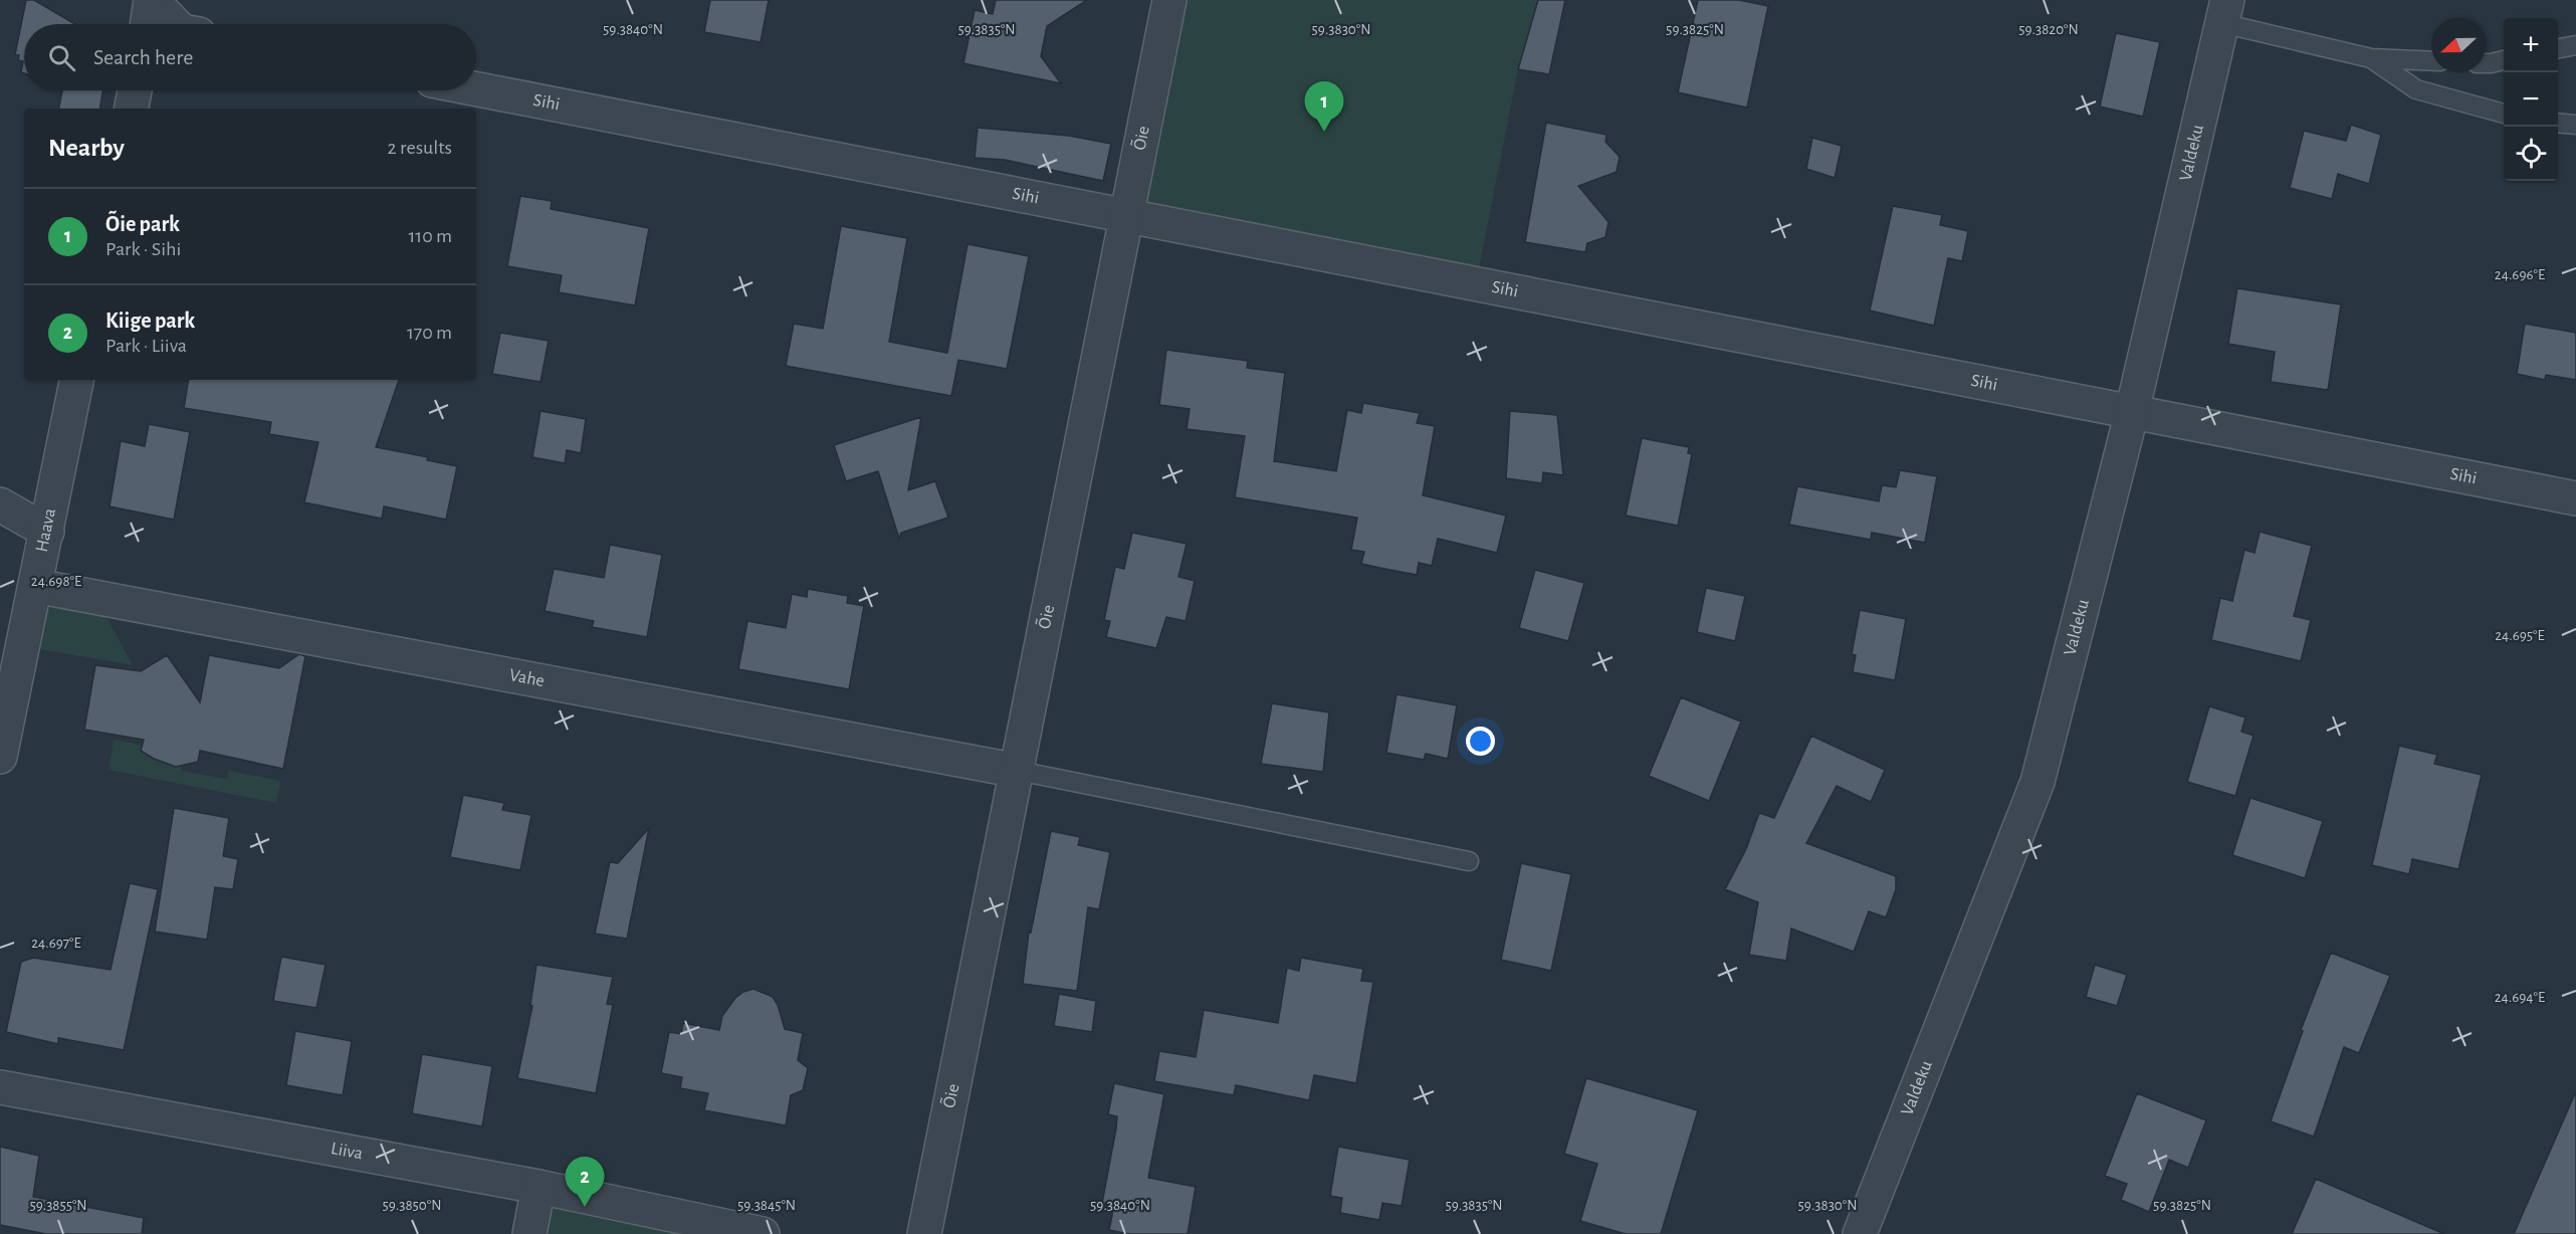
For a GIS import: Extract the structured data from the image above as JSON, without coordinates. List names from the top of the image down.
{
  "streets": {
    "street": [
      "Sihi",
      "Õie",
      "Valdeku",
      "Haava",
      "Vahe",
      "Liiva"
    ]
  },
  "crossings": [
    ["Sihi", "Õie"],
    ["Sihi", "Valdeku"],
    ["Õie", "Vahe"],
    ["Haava", "Vahe"]
  ],
  "north": "left",
  "page": {
    "map_buttons": ["+", "−"],
    "search": "Search here",
    "pins": ["1", "2"],
    "heading": ["Nearby", "2 results"],
    "list": [
      {
        "mark": "1",
        "name": "Õie park",
        "note": "Park · Sihi",
        "value": "110 m"
      },
      {
        "mark": "2",
        "name": "Kiige park",
        "note": "Park · Liiva",
        "value": "170 m"
      }
    ]
  },
  "coordinates": [
    "59.3840°N",
    "59.3835°N",
    "59.3830°N",
    "59.3825°N",
    "59.3820°N",
    "24.696°E",
    "24.698°E",
    "24.695°E",
    "24.697°E",
    "24.694°E",
    "59.3855°N",
    "59.3850°N",
    "59.3845°N"
  ]
}
